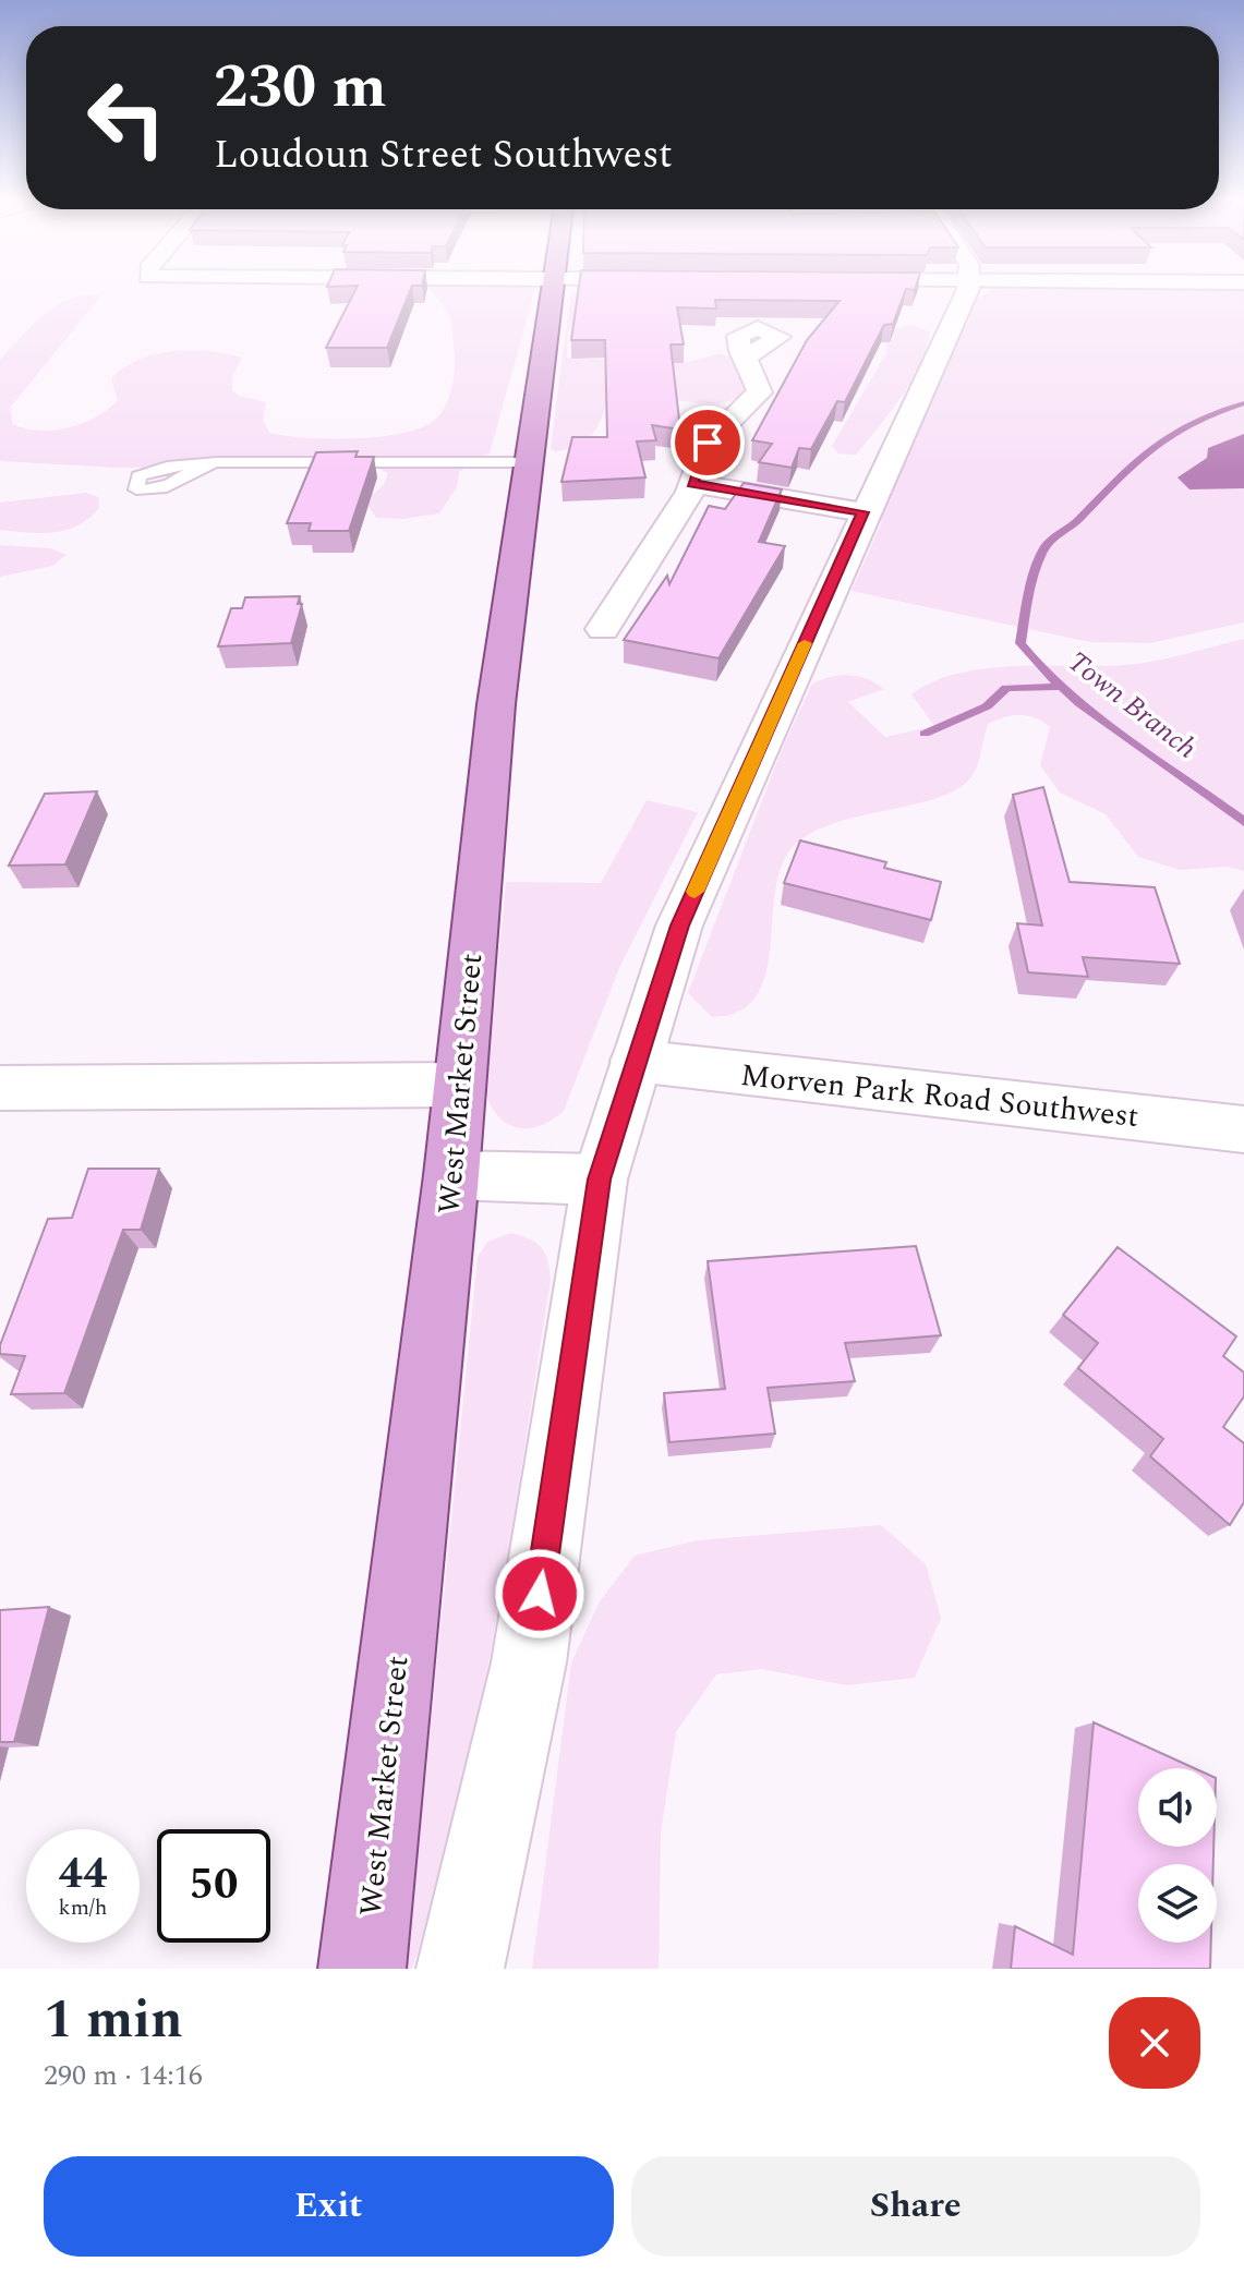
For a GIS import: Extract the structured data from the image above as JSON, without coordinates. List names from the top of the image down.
{
  "streets": {
    "main road": ["West Market Street"],
    "street": ["Morven Park Road Southwest"]
  },
  "water": ["Town Branch"],
  "page": {
    "turn": ["230 m", "Loudoun Street Southwest"],
    "speed": "44 km/h",
    "limit": "50",
    "heading": ["1 min", "290 m · 14:16"],
    "buttons": ["Exit", "Share"]
  }
}
